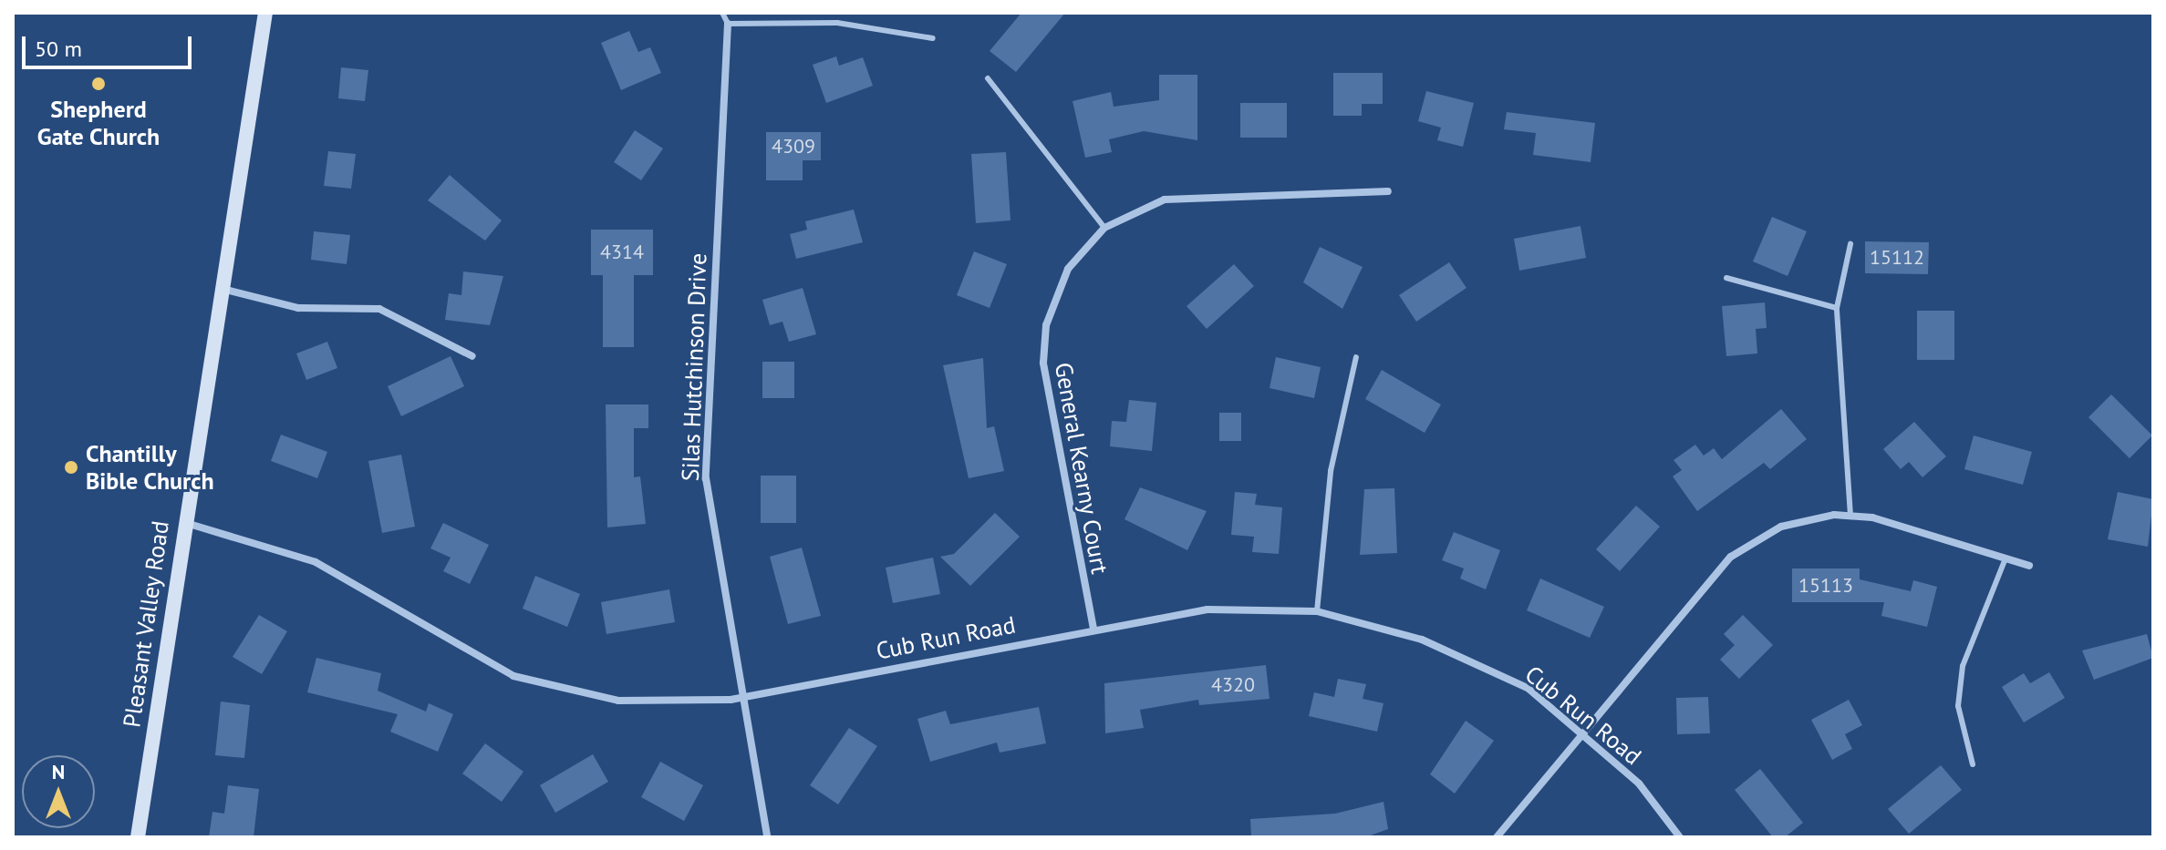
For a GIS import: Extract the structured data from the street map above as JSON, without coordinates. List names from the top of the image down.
{
  "streets": {
    "main road": ["Pleasant Valley Road"],
    "street": ["Silas Hutchinson Drive", "General Kearny Court", "Cub Run Road"]
  },
  "crossings": [
    ["Silas Hutchinson Drive", "Cub Run Road"],
    ["General Kearny Court", "Cub Run Road"],
    ["Pleasant Valley Road", "Cub Run Road"]
  ],
  "places": ["Shepherd Gate Church", "Chantilly Bible Church"],
  "house_numbers": [
    "4309",
    "4314",
    "15112",
    "15113",
    "4320"
  ],
  "scale_bar": "50 m",
  "north": "top"
}
